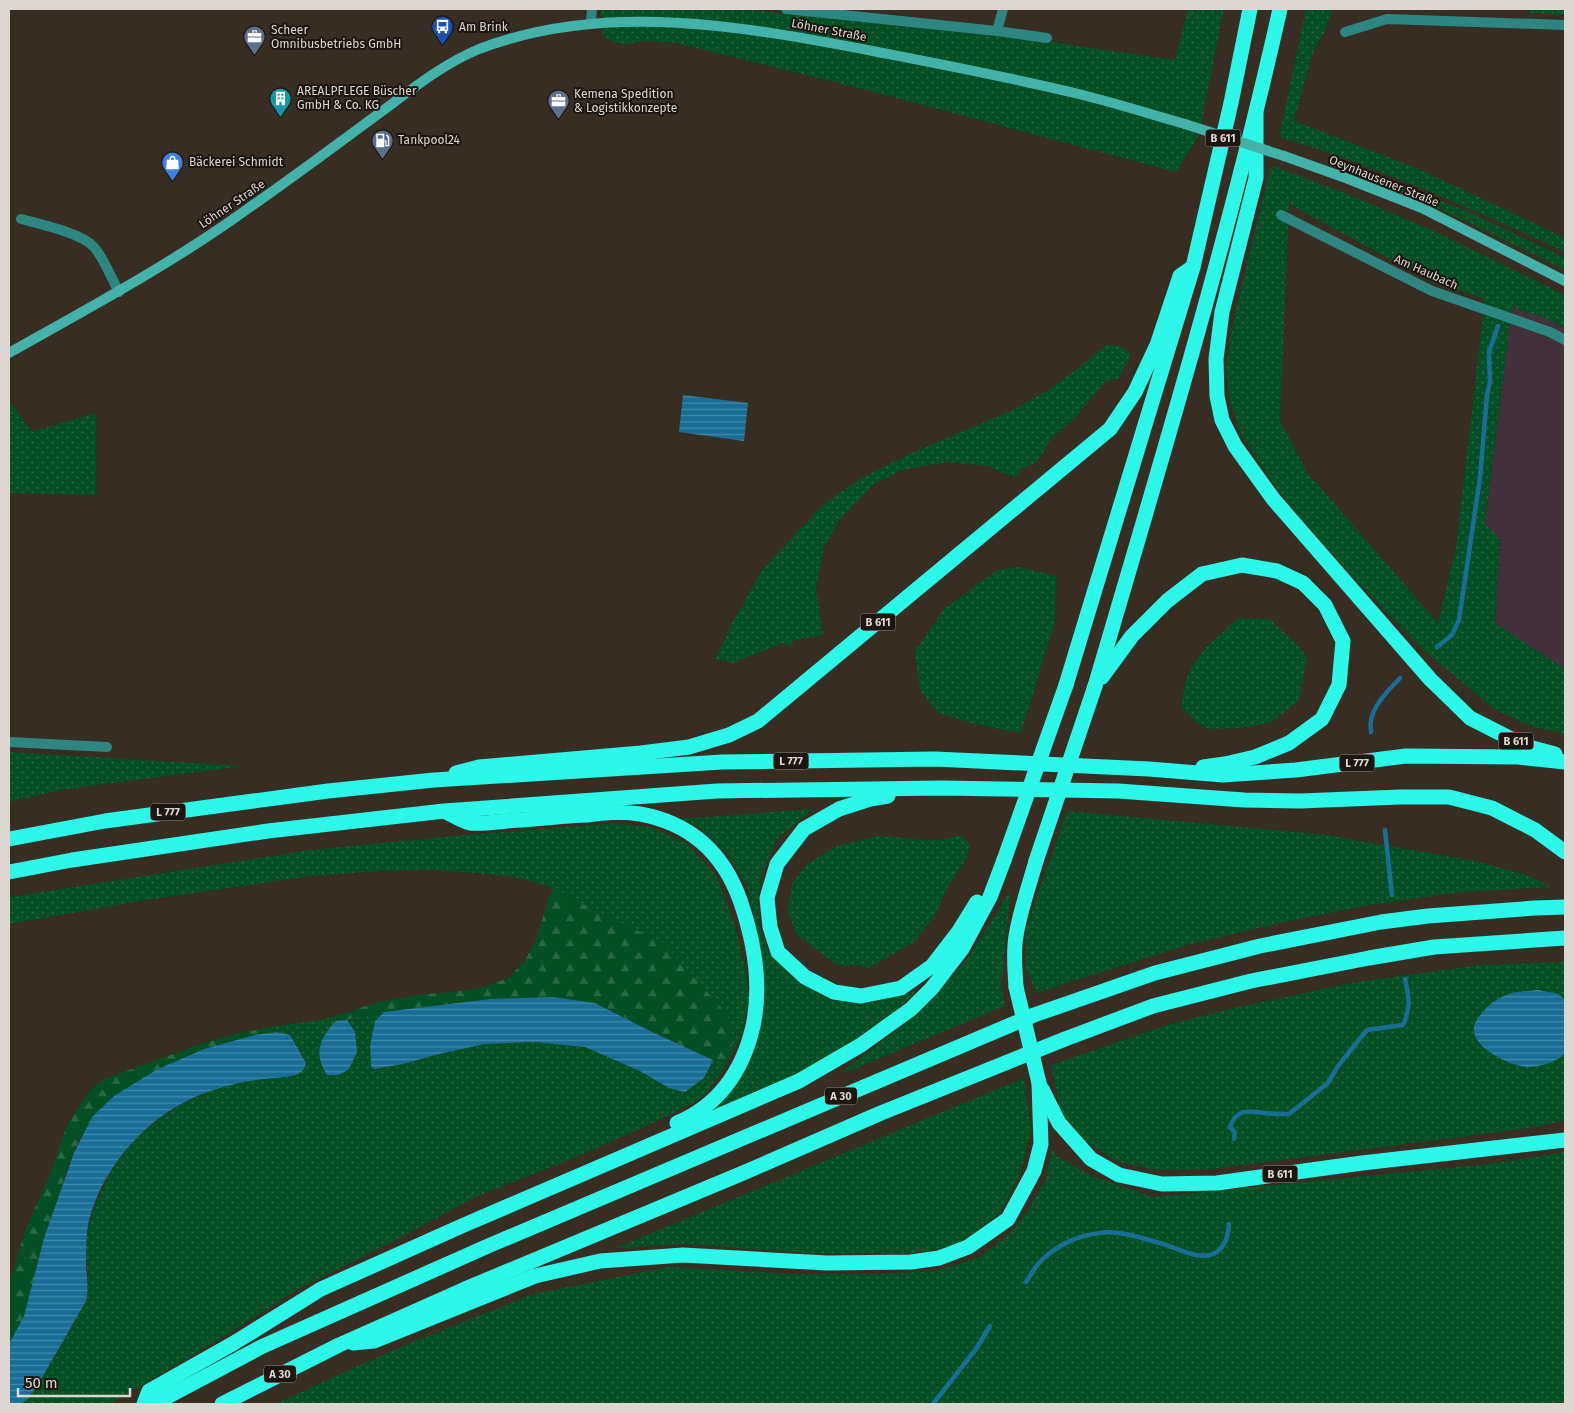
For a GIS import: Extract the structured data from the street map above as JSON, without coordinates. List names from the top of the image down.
{
  "streets": {
    "highway": ["B 611", "L 777", "A 30"],
    "main road": ["Löhner Straße", "Oeynhausener Straße"],
    "street": ["Am Haubach"]
  },
  "crossings": [
    ["Löhner Straße", "Oeynhausener Straße"],
    ["B 611", "L 777"]
  ],
  "places": {
    "bus stop": ["Am Brink"],
    "office": ["Scheer Omnibusbetriebs GmbH", "Kemena Spedition & Logistikkonzepte"],
    "building": ["AREALPFLEGE Büscher GmbH & Co. KG"],
    "fuel station": ["Tankpool24"],
    "shop": ["Bäckerei Schmidt"]
  },
  "scale_bar": "50 m"
}
